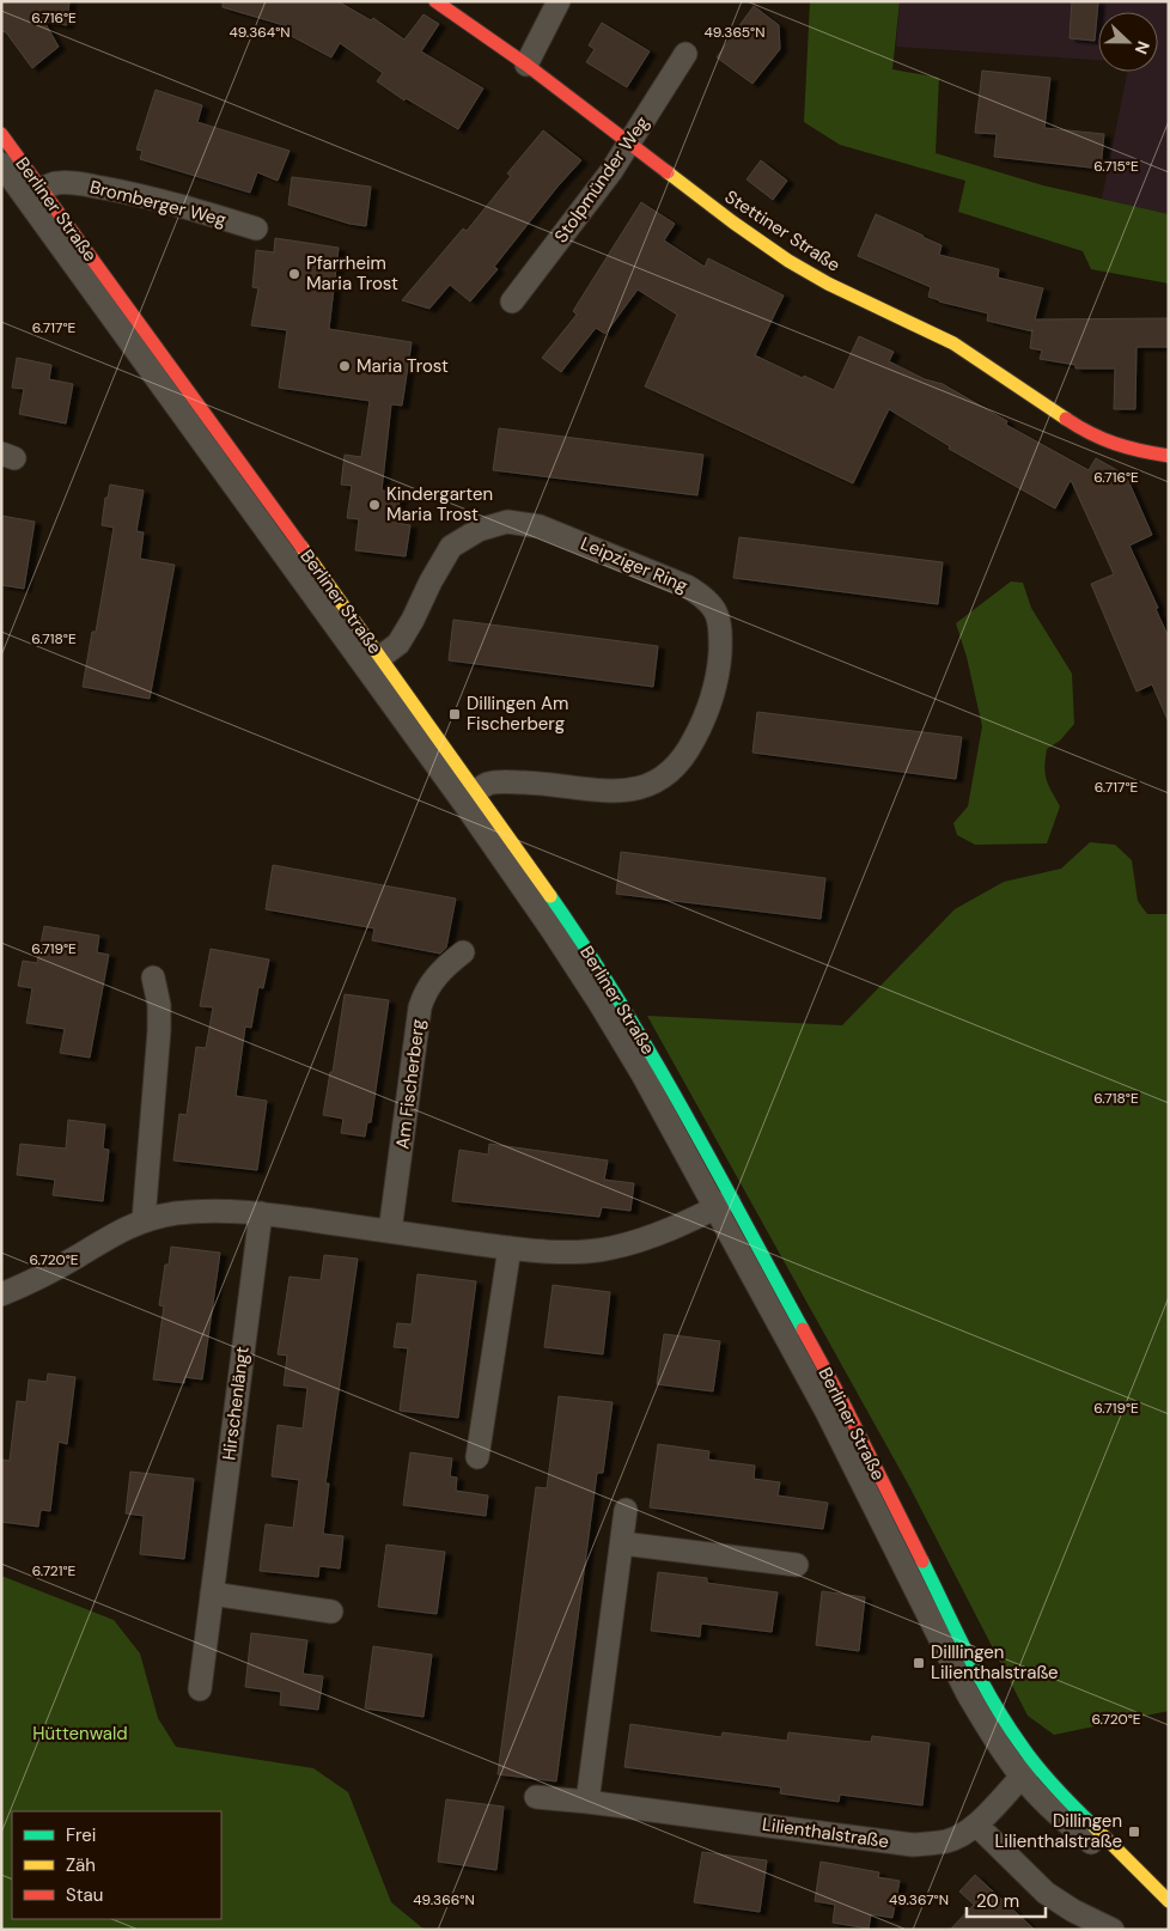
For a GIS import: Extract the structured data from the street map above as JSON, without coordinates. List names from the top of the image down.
{
  "streets": {
    "street": [
      "Stolpmünder Weg",
      "Bromberger Weg",
      "Berliner Straße",
      "Stettiner Straße",
      "Leipziger Ring",
      "Am Fischerberg",
      "Hirschenlängt",
      "Lilienthalstraße"
    ]
  },
  "crossings": [
    ["Stolpmünder Weg", "Stettiner Straße"],
    ["Bromberger Weg", "Berliner Straße"],
    ["Berliner Straße", "Leipziger Ring"],
    ["Berliner Straße", "Lilienthalstraße"]
  ],
  "parks": ["Hüttenwald"],
  "places": {
    "other": ["Pfarrheim Maria Trost", "Maria Trost", "Kindergarten Maria Trost"],
    "transit": ["Dillingen Am Fischerberg", "Dilllingen Lilienthalstraße", "Dillingen Lilienthalstraße"]
  },
  "legend": ["Frei", "Zäh", "Stau"],
  "scale_bar": "20 m",
  "north": "right",
  "coordinates": [
    "6.716°E",
    "49.365°N",
    "49.364°N",
    "6.715°E",
    "6.717°E",
    "6.718°E",
    "6.719°E",
    "6.720°E",
    "6.721°E",
    "49.366°N",
    "49.367°N"
  ]
}
